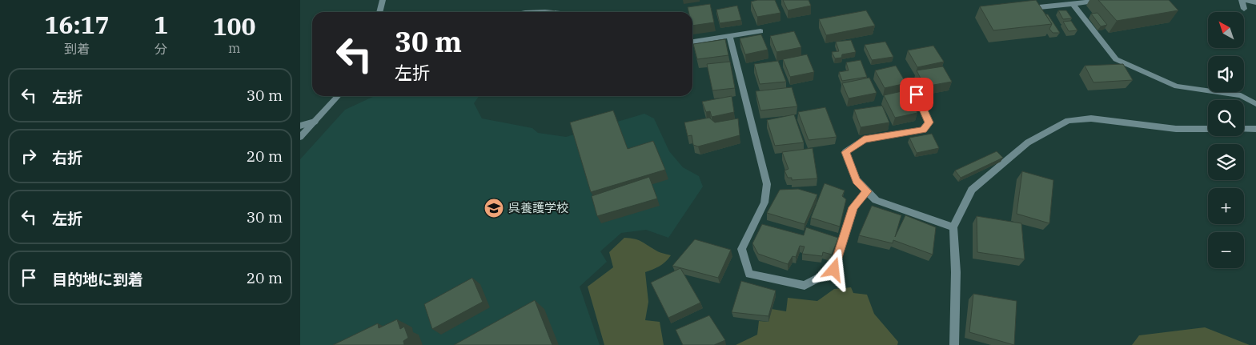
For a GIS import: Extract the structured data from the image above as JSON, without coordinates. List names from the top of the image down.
{
  "places": {
    "school or university": ["呉養護学校"]
  },
  "north": "top left",
  "page": {
    "eta": [
      "16:17",
      "到着",
      "1",
      "分",
      "100",
      "m"
    ],
    "map_buttons": ["+", "−"],
    "turn": ["30 m", "左折"],
    "list": [
      {
        "name": "左折",
        "value": "30 m"
      },
      {
        "name": "右折",
        "value": "20 m"
      },
      {
        "name": "左折",
        "value": "30 m"
      },
      {
        "name": "目的地に到着",
        "value": "20 m"
      }
    ]
  }
}
